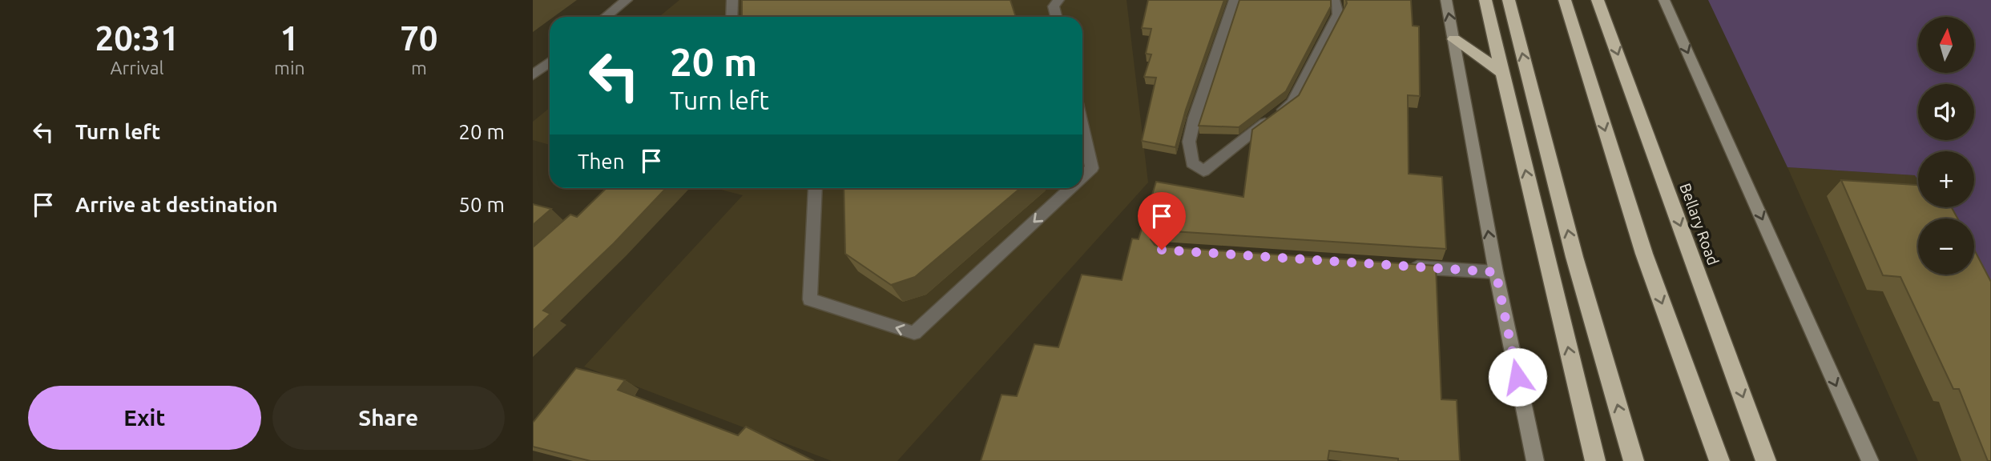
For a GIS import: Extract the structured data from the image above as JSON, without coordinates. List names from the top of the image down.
{
  "streets": {
    "highway": ["Bellary Road"]
  },
  "north": "top",
  "page": {
    "eta": [
      "20:31",
      "Arrival",
      "1",
      "min",
      "70",
      "m"
    ],
    "map_buttons": ["+", "−"],
    "turn": ["20 m", "Turn left"],
    "list": [
      {
        "name": "Turn left",
        "value": "20 m"
      },
      {
        "name": "Arrive at destination",
        "value": "50 m"
      }
    ],
    "then": "Then",
    "buttons": ["Exit", "Share"]
  }
}
